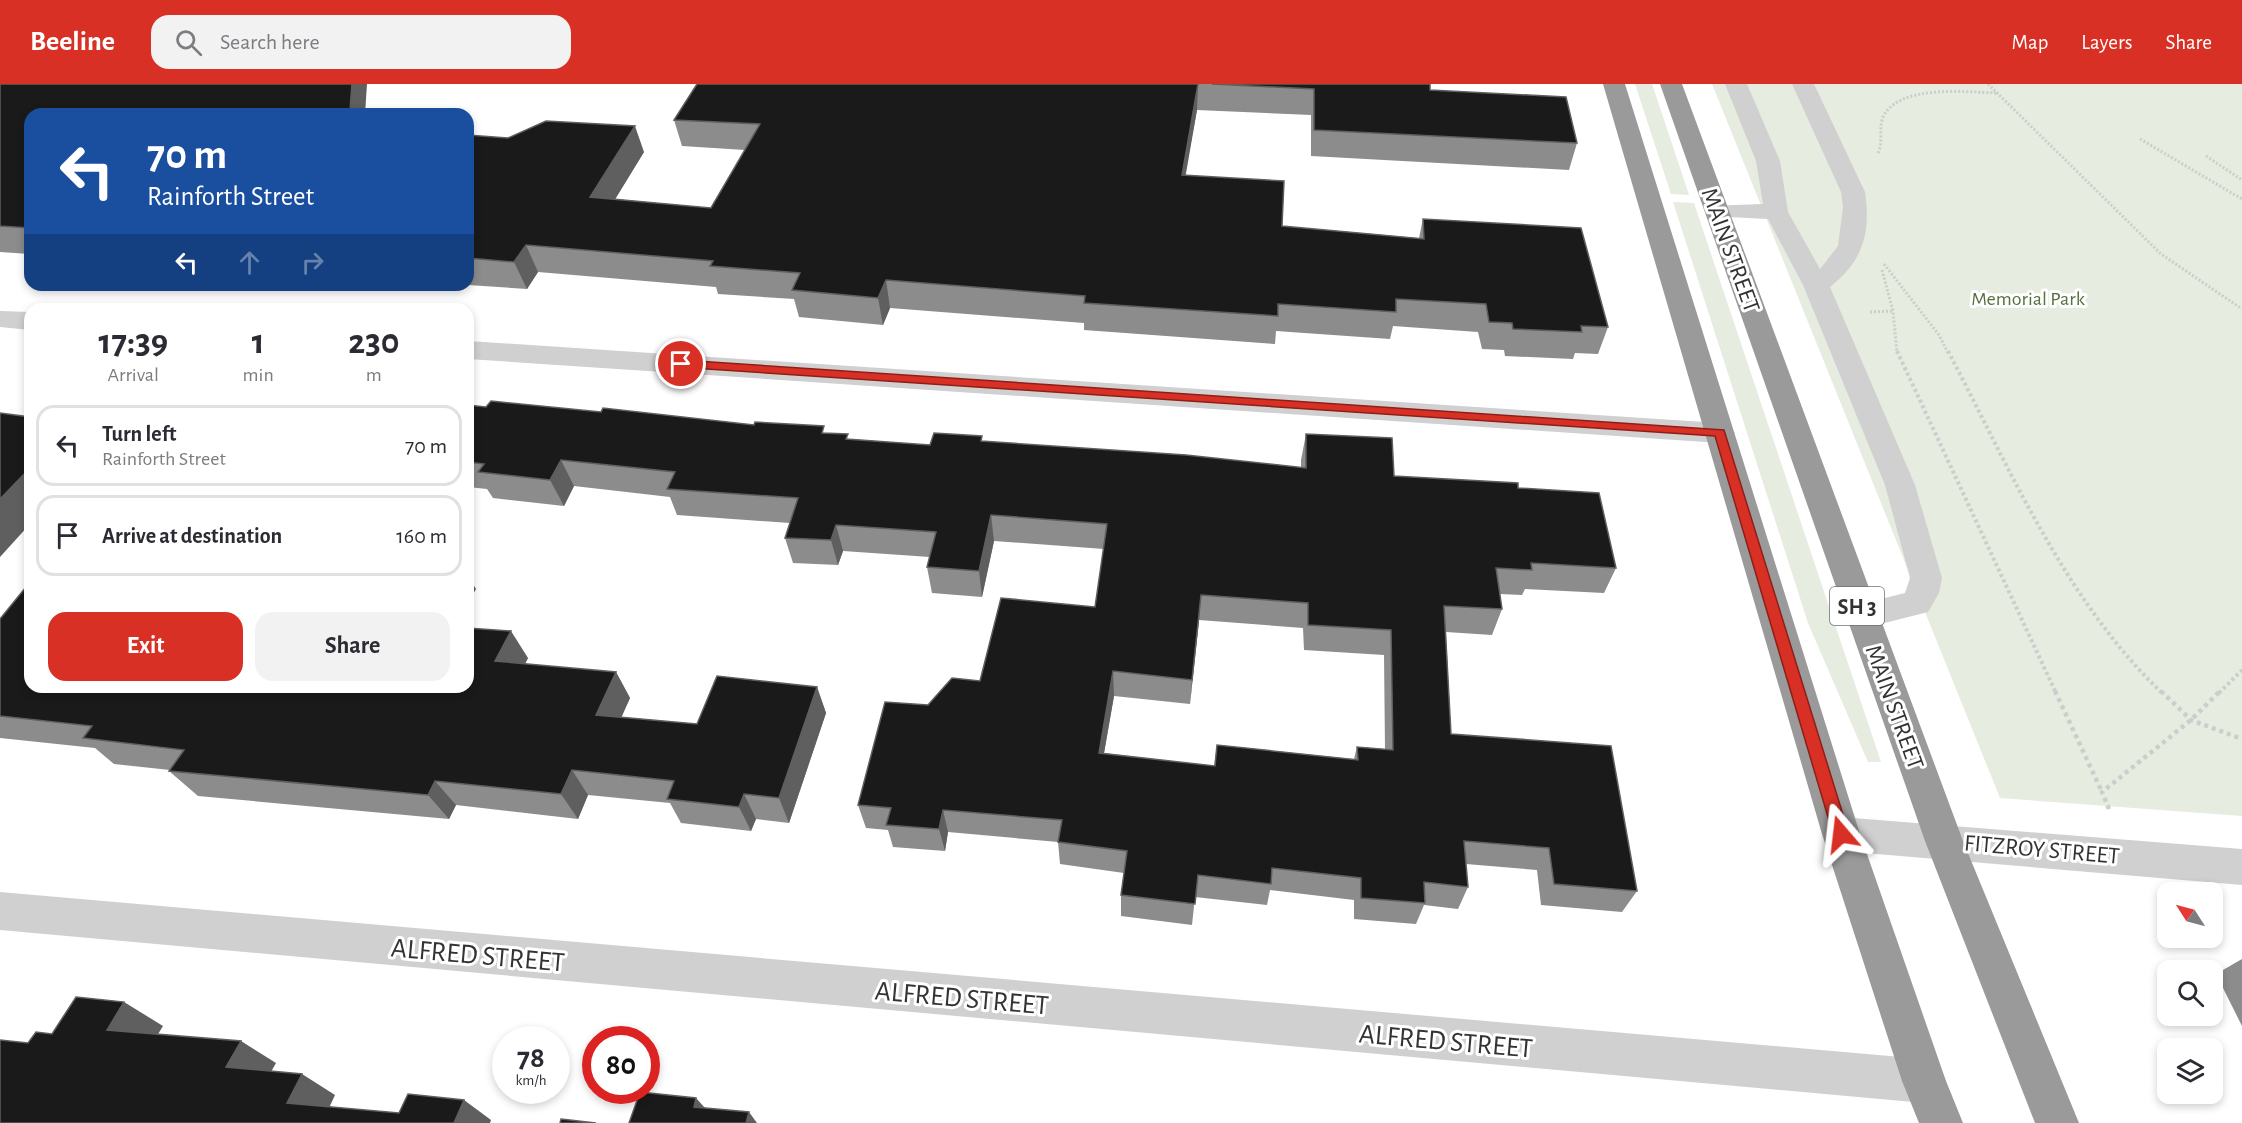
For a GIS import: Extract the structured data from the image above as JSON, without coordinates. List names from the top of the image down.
{
  "streets": {
    "highway": ["MAIN STREET", "SH 3"],
    "street": ["FITZROY STREET", "ALFRED STREET"]
  },
  "crossings": [
    ["MAIN STREET", "FITZROY STREET"]
  ],
  "parks": ["Memorial Park"],
  "north": "top left",
  "page": {
    "header": "Beeline",
    "search": "Search here",
    "nav": ["Map", "Layers", "Share"],
    "turn": ["70 m", "Rainforth Street"],
    "eta": [
      "17:39",
      "Arrival",
      "1",
      "min",
      "230",
      "m"
    ],
    "list": [
      {
        "name": "Turn left",
        "note": "Rainforth Street",
        "value": "70 m"
      },
      {
        "name": "Arrive at destination",
        "value": "160 m"
      }
    ],
    "buttons": ["Exit", "Share"],
    "speed": "78 km/h",
    "limit": "80"
  }
}
